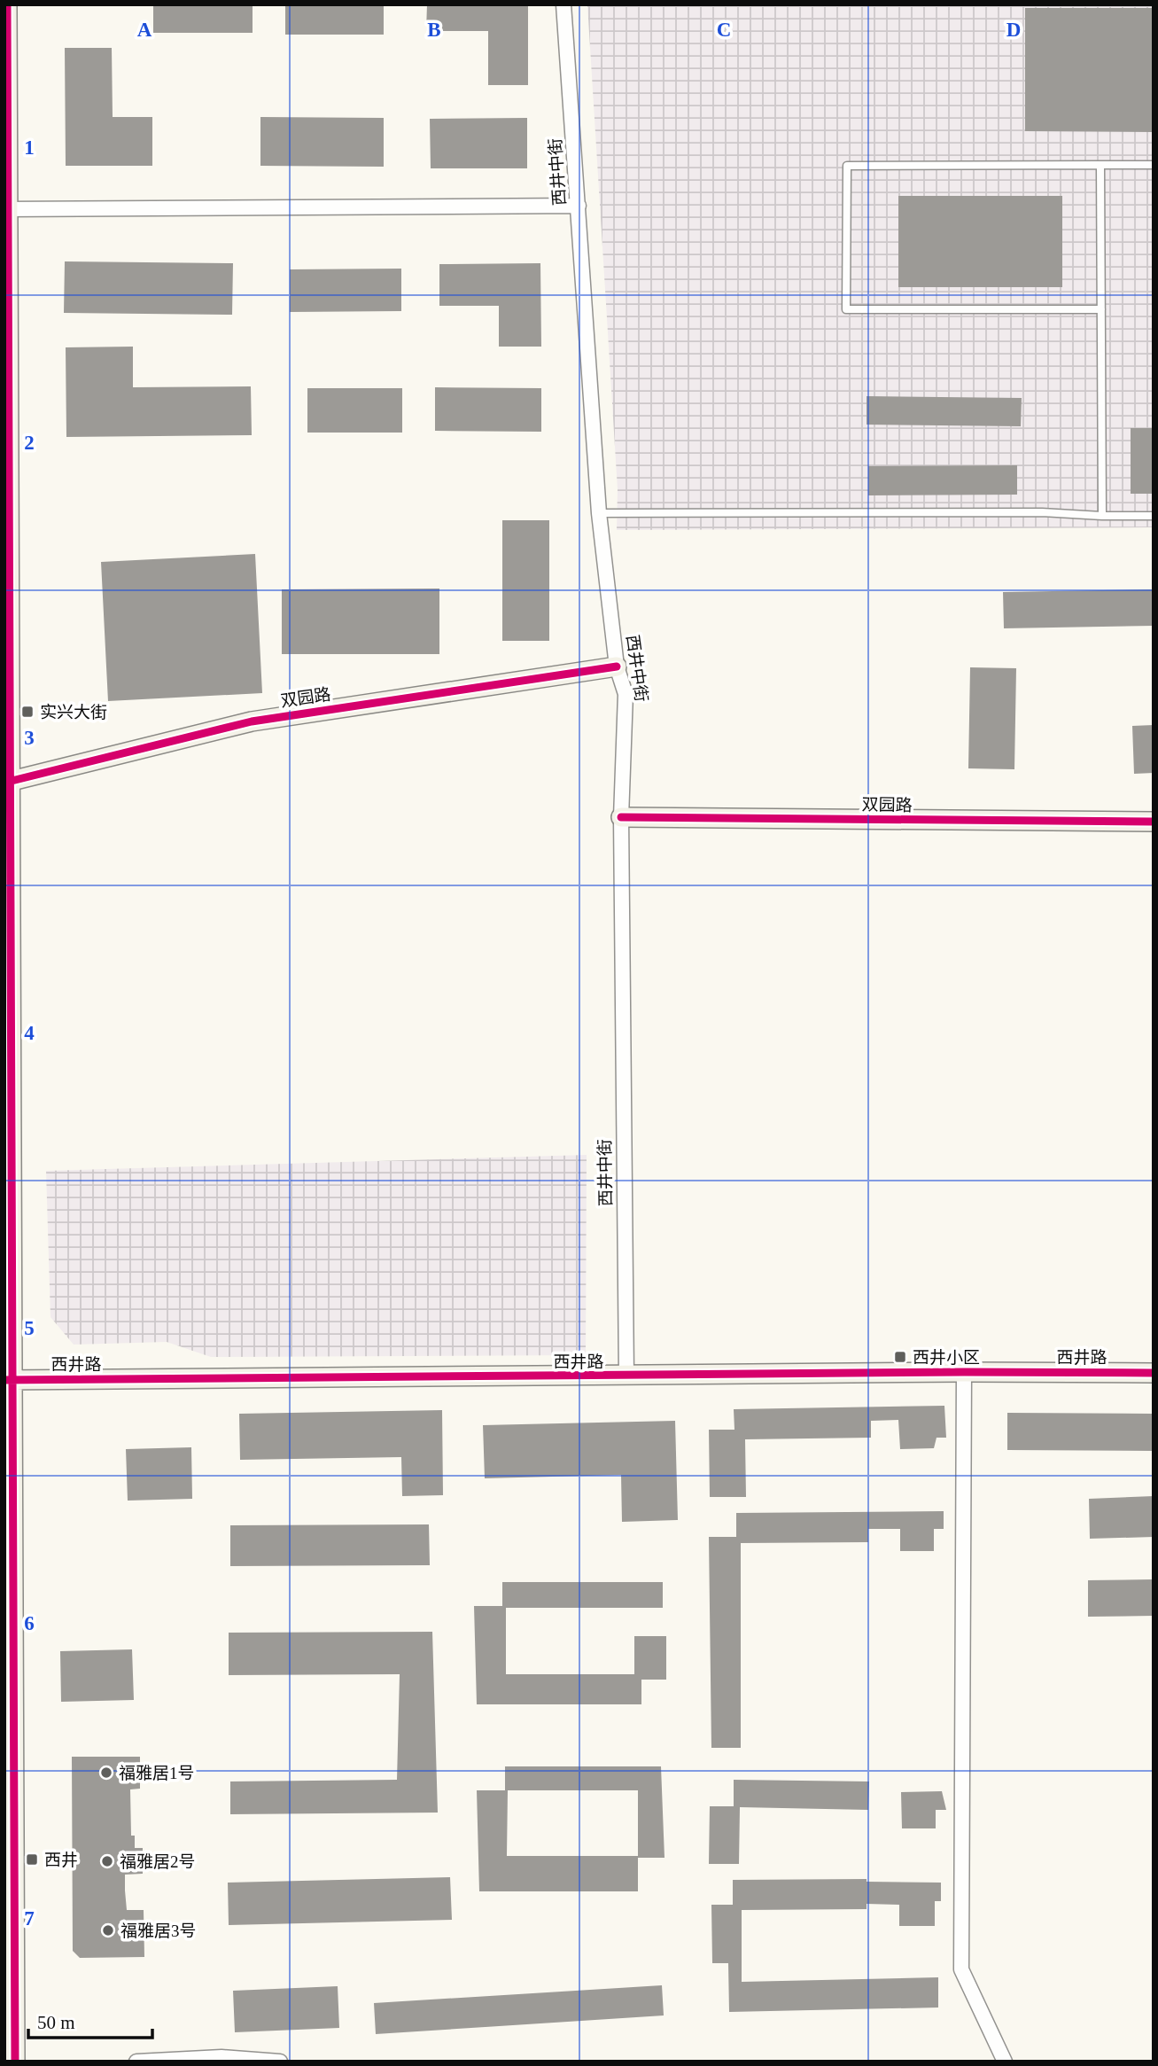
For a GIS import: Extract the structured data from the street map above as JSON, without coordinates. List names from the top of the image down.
{
  "streets": {
    "street": ["西井中街", "双园路", "西井路"]
  },
  "crossings": [
    ["西井中街", "双园路"],
    ["西井中街", "西井路"]
  ],
  "places": {
    "transit": ["实兴大街", "西井小区", "西井"],
    "other": ["福雅居1号", "福雅居2号", "福雅居3号"]
  },
  "scale_bar": "50 m",
  "grid": {
    "columns": [
      "A",
      "B",
      "C",
      "D"
    ],
    "rows": [
      "1",
      "2",
      "3",
      "4",
      "5",
      "6",
      "7"
    ]
  }
}
